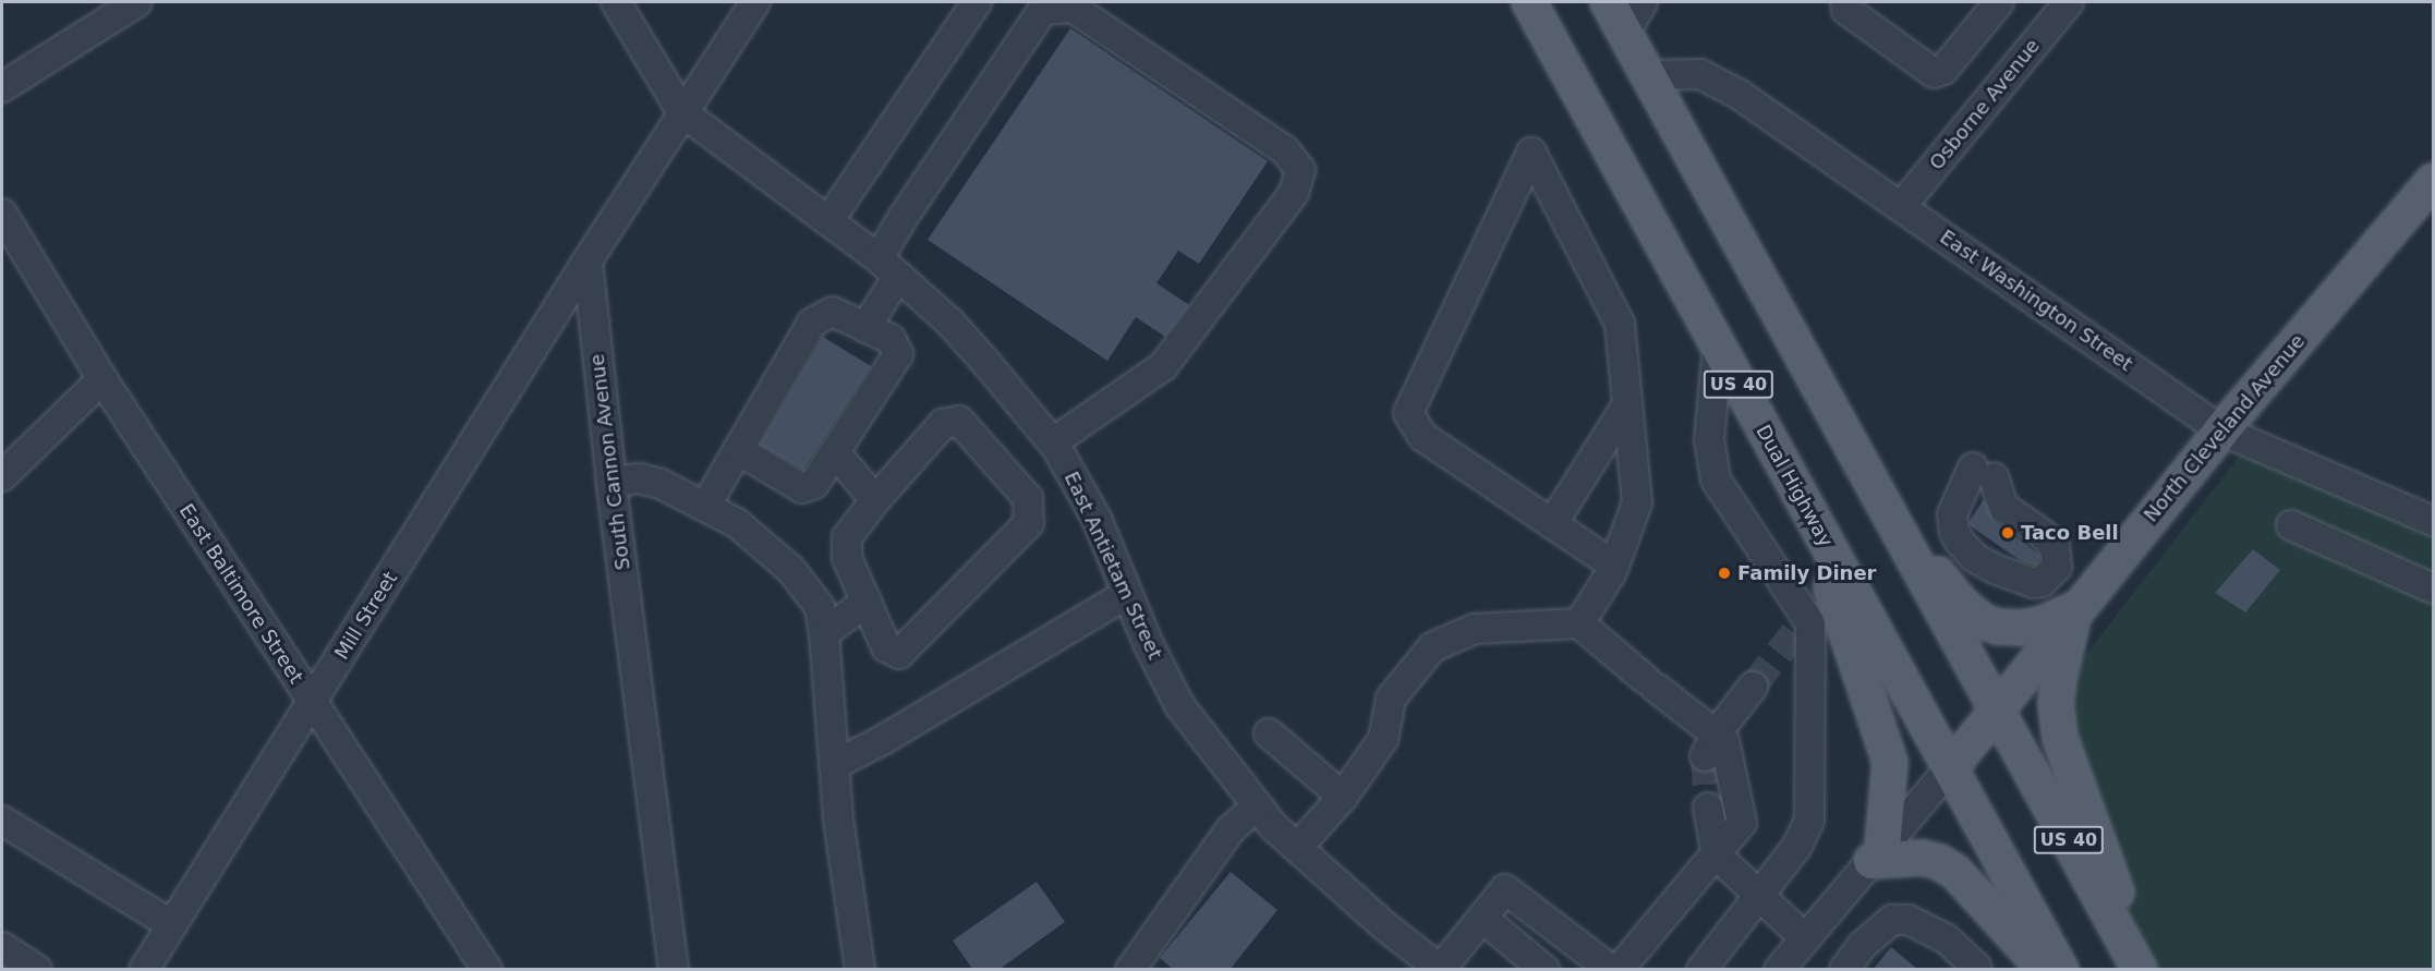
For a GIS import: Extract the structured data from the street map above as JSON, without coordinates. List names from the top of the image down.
{
  "streets": {
    "main road": ["US 40", "North Cleveland Avenue", "Dual Highway"],
    "street": [
      "Osborne Avenue",
      "East Washington Street",
      "South Cannon Avenue",
      "East Antietam Street",
      "East Baltimore Street",
      "Mill Street"
    ]
  },
  "crossings": [
    ["Osborne Avenue", "East Washington Street"],
    ["East Washington Street", "US 40"],
    ["East Washington Street", "North Cleveland Avenue"],
    ["US 40", "North Cleveland Avenue"],
    ["North Cleveland Avenue", "Dual Highway"],
    ["South Cannon Avenue", "Mill Street"],
    ["East Baltimore Street", "Mill Street"]
  ],
  "places": ["Taco Bell", "Family Diner"]
}
